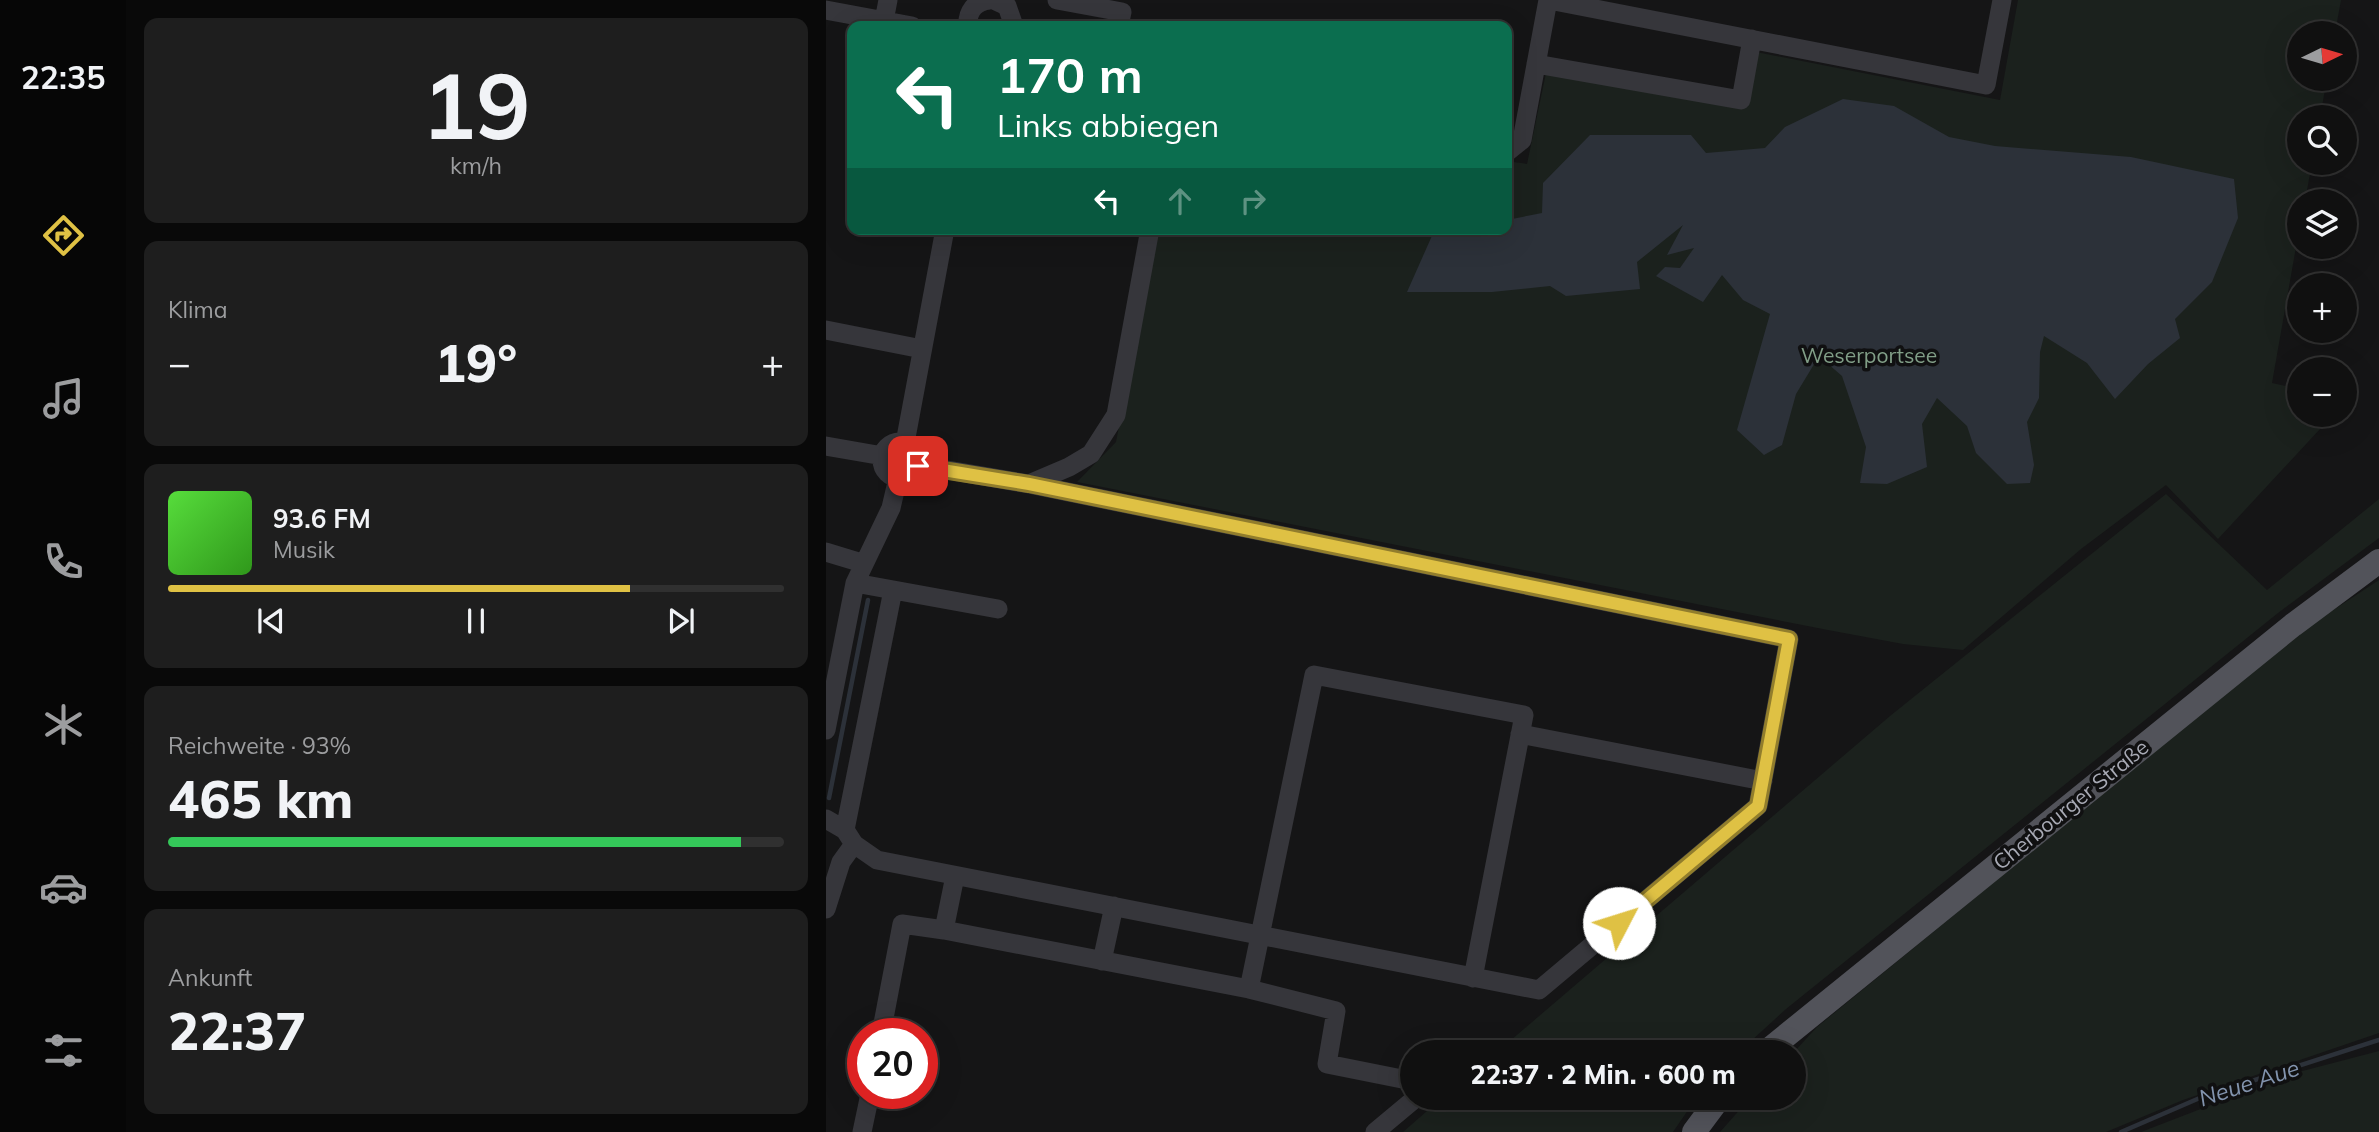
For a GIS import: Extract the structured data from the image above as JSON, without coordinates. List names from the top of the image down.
{
  "streets": {
    "main road": ["Cherbourger Straße"]
  },
  "water": ["Neue Aue"],
  "parks": ["Weserportsee"],
  "north": "right",
  "page": {
    "tabs": "22:35",
    "tile": [
      ["19", "km/h"],
      "Klima",
      ["Reichweite · 93%", "465 km"],
      ["Ankunft", "22:37"]
    ],
    "map_buttons": ["+", "−"],
    "turn": ["170 m", "Links abbiegen"],
    "heat": ["−", "19°", "+"],
    "song": ["93.6 FM", "Musik"],
    "limit": "20",
    "trip": "22:37 · 2 Min. · 600 m"
  }
}
